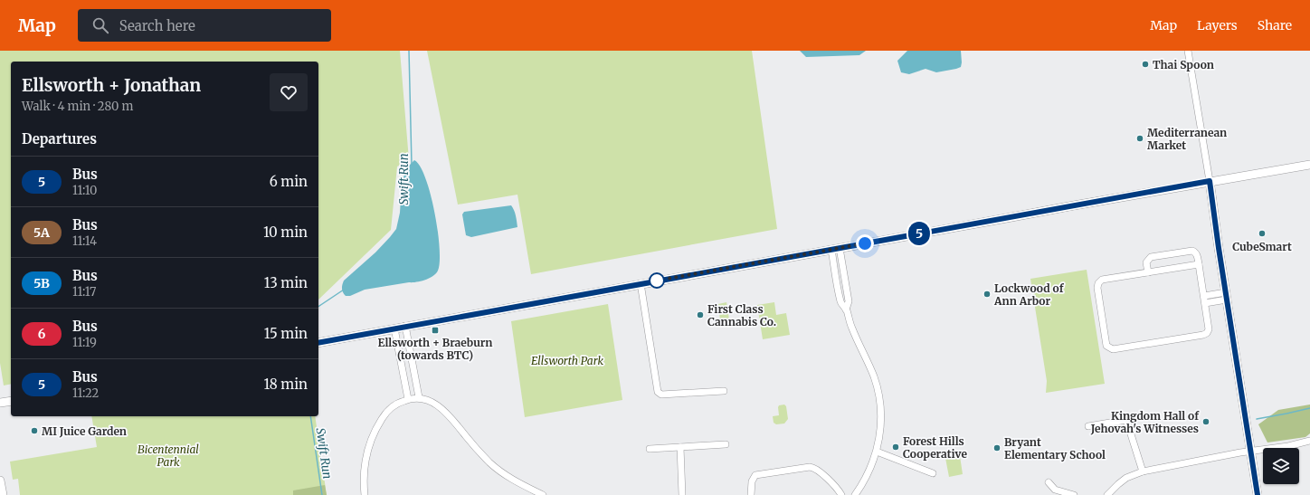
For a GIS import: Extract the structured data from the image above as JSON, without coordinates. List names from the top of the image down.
{
  "water": ["Swift Run"],
  "parks": ["Ellsworth Park", "Bicentennial Park"],
  "places": {
    "other": [
      "Thai Spoon",
      "Mediterranean Market",
      "CubeSmart",
      "Lockwood of Ann Arbor",
      "First Class Cannabis Co.",
      "Kingdom Hall of Jehovah's Witnesses",
      "MI Juice Garden",
      "Forest Hills Cooperative",
      "Bryant Elementary School"
    ],
    "transit": ["Ellsworth + Braeburn (towards BTC)"]
  },
  "lines": ["bus line 5"],
  "page": {
    "header": "Map",
    "search": "Search here",
    "nav": ["Map", "Layers", "Share"],
    "on_map": "5",
    "heading": [
      ["Ellsworth + Jonathan", "Walk · 4 min · 280 m"],
      "Departures"
    ],
    "list": [
      {
        "mark": "5",
        "name": "Bus",
        "note": "11:10",
        "value": "6 min"
      },
      {
        "mark": "5A",
        "name": "Bus",
        "note": "11:14",
        "value": "10 min"
      },
      {
        "mark": "5B",
        "name": "Bus",
        "note": "11:17",
        "value": "13 min"
      },
      {
        "mark": "6",
        "name": "Bus",
        "note": "11:19",
        "value": "15 min"
      },
      {
        "mark": "5",
        "name": "Bus",
        "note": "11:22",
        "value": "18 min"
      }
    ]
  }
}
